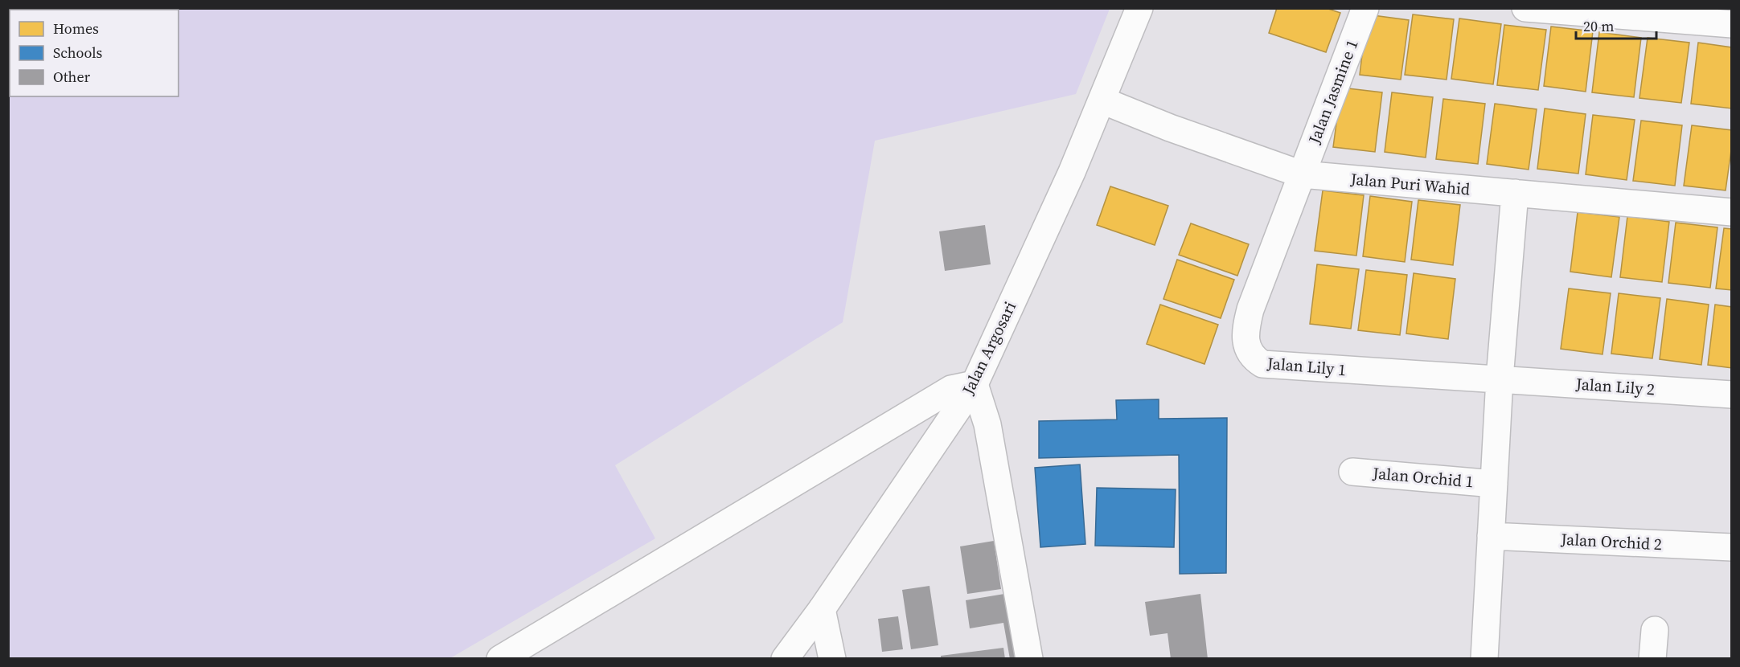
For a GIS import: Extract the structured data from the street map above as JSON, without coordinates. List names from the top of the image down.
{
  "streets": {
    "street": [
      "Jalan Jasmine 1",
      "Jalan Puri Wahid",
      "Jalan Argosari",
      "Jalan Lily 1",
      "Jalan Lily 2",
      "Jalan Orchid 1",
      "Jalan Orchid 2"
    ]
  },
  "crossings": [
    ["Jalan Jasmine 1", "Jalan Puri Wahid"],
    ["Jalan Jasmine 1", "Jalan Lily 1"],
    ["Jalan Puri Wahid", "Jalan Argosari"],
    ["Jalan Puri Wahid", "Jalan Lily 1"],
    ["Jalan Lily 1", "Jalan Lily 2"]
  ],
  "legend": ["Homes", "Schools", "Other"],
  "scale_bar": "20 m"
}
